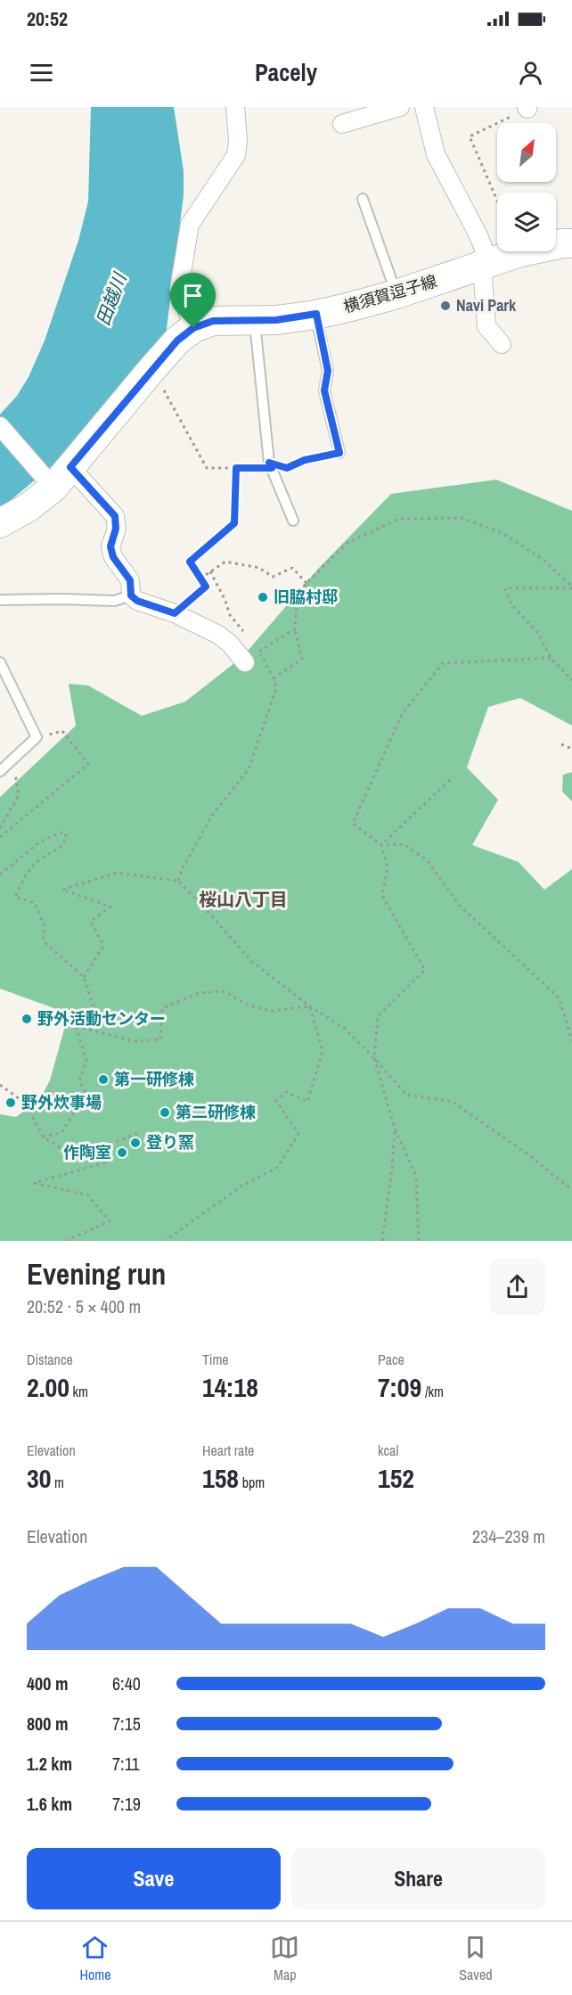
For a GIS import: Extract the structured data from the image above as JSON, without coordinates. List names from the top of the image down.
{
  "streets": {
    "main road": ["横須賀逗子線"]
  },
  "districts": ["桜山八丁目"],
  "water": ["田越川"],
  "places": [
    "Navi Park",
    "旧脇村邸",
    "野外活動センター",
    "第一研修棟",
    "野外炊事場",
    "第二研修棟",
    "登り窯",
    "作陶室"
  ],
  "north": "top right",
  "page": {
    "status": "20:52",
    "header": "Pacely",
    "heading": ["Evening run", "20:52 · 5 × 400 m"],
    "stats": [
      ["Distance", "2.00 km"],
      ["Time", "14:18"],
      ["Pace", "7:09 /km"],
      ["Elevation", "30 m"],
      ["Heart rate", "158 bpm"],
      ["kcal", "152"]
    ],
    "chart": ["Elevation", "234–239 m"],
    "list": [
      {
        "name": "400 m",
        "note": "6:40"
      },
      {
        "name": "800 m",
        "note": "7:15"
      },
      {
        "name": "1.2 km",
        "note": "7:11"
      },
      {
        "name": "1.6 km",
        "note": "7:19"
      }
    ],
    "buttons": ["Save", "Share"],
    "tabs": ["Home", "Map", "Saved"]
  }
}
